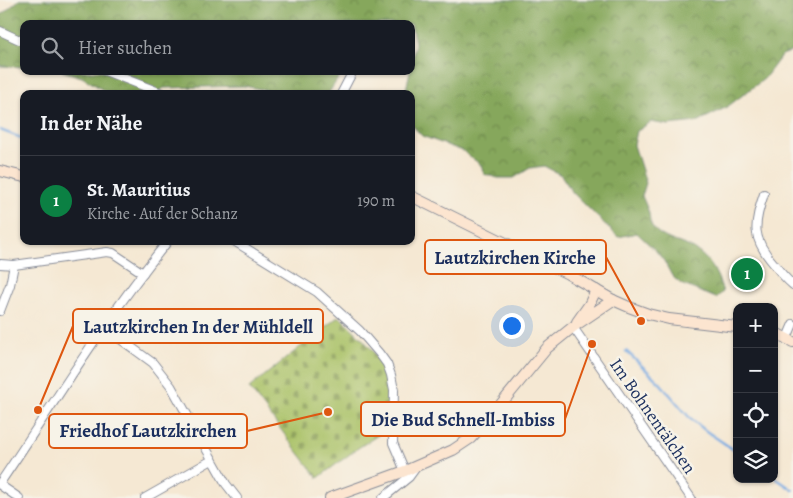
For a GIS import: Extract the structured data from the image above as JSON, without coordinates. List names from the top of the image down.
{
  "streets": {
    "street": ["Im Bohnentälchen"]
  },
  "places": [
    "Lautzkirchen Kirche",
    "Die Bud Schnell-Imbiss",
    "Lautzkirchen In der Mühldell",
    "Friedhof Lautzkirchen"
  ],
  "page": {
    "search": "Hier suchen",
    "heading": "In der Nähe",
    "list": [
      {
        "mark": "1",
        "name": "St. Mauritius",
        "note": "Kirche · Auf der Schanz",
        "value": "190 m"
      }
    ],
    "pins": "1",
    "map_buttons": ["+", "−"]
  }
}
